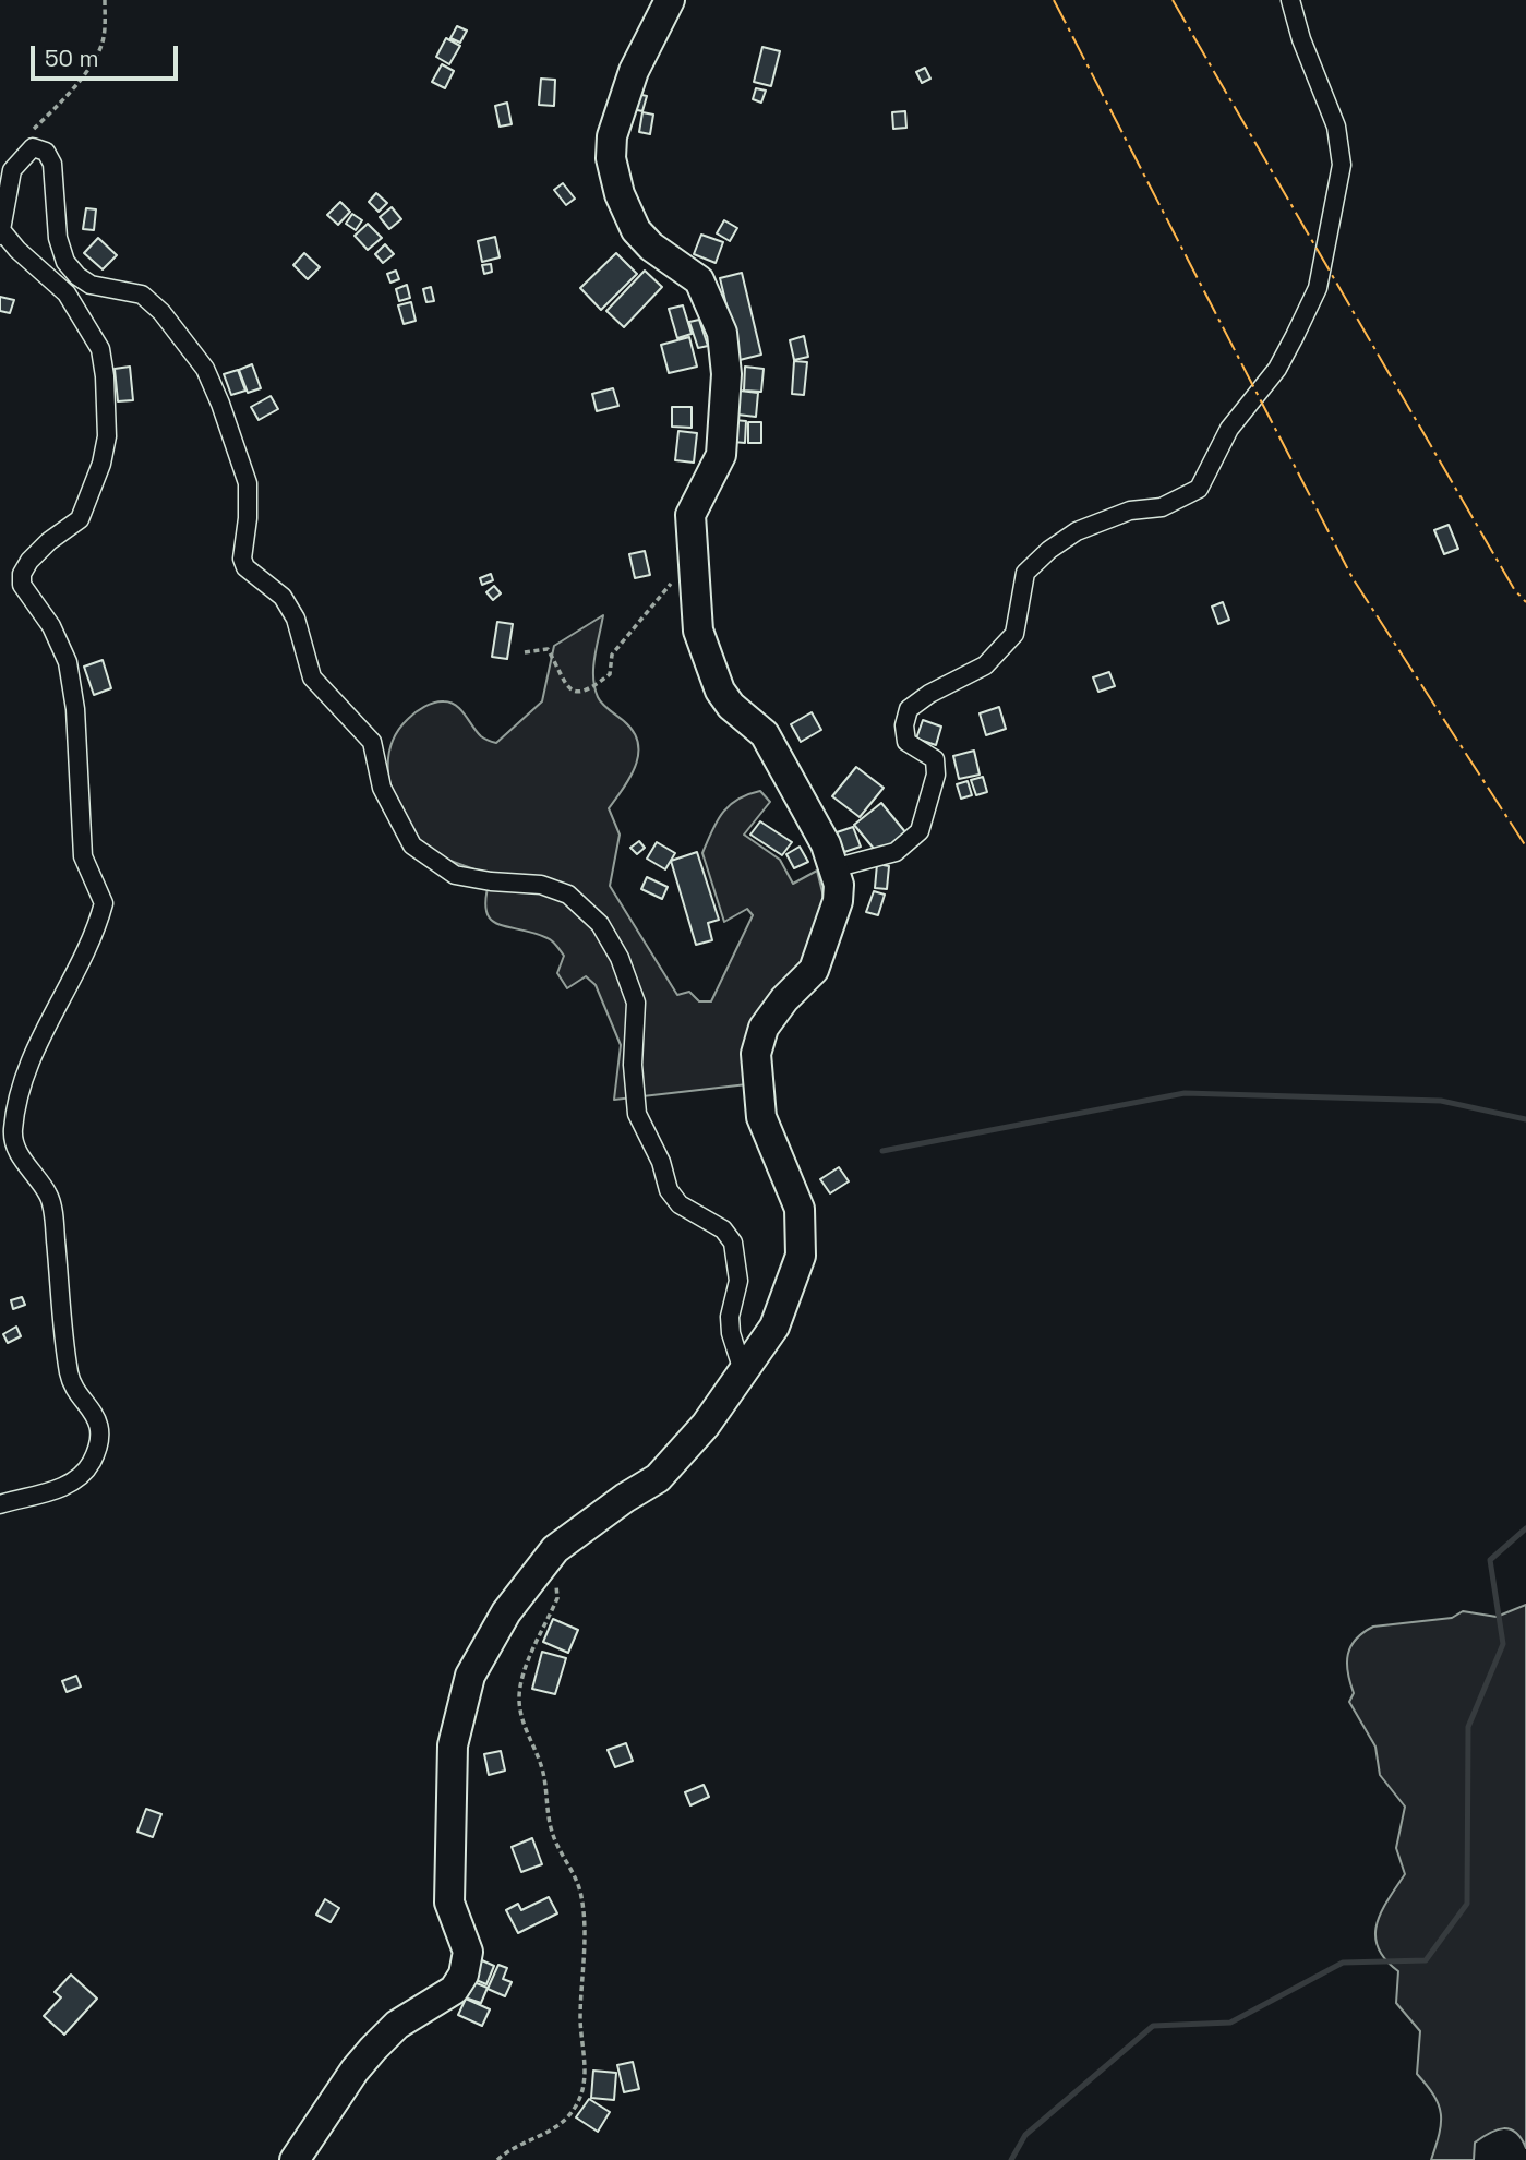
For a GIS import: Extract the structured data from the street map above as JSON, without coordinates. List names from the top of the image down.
{
  "scale_bar": "50 m"
}
